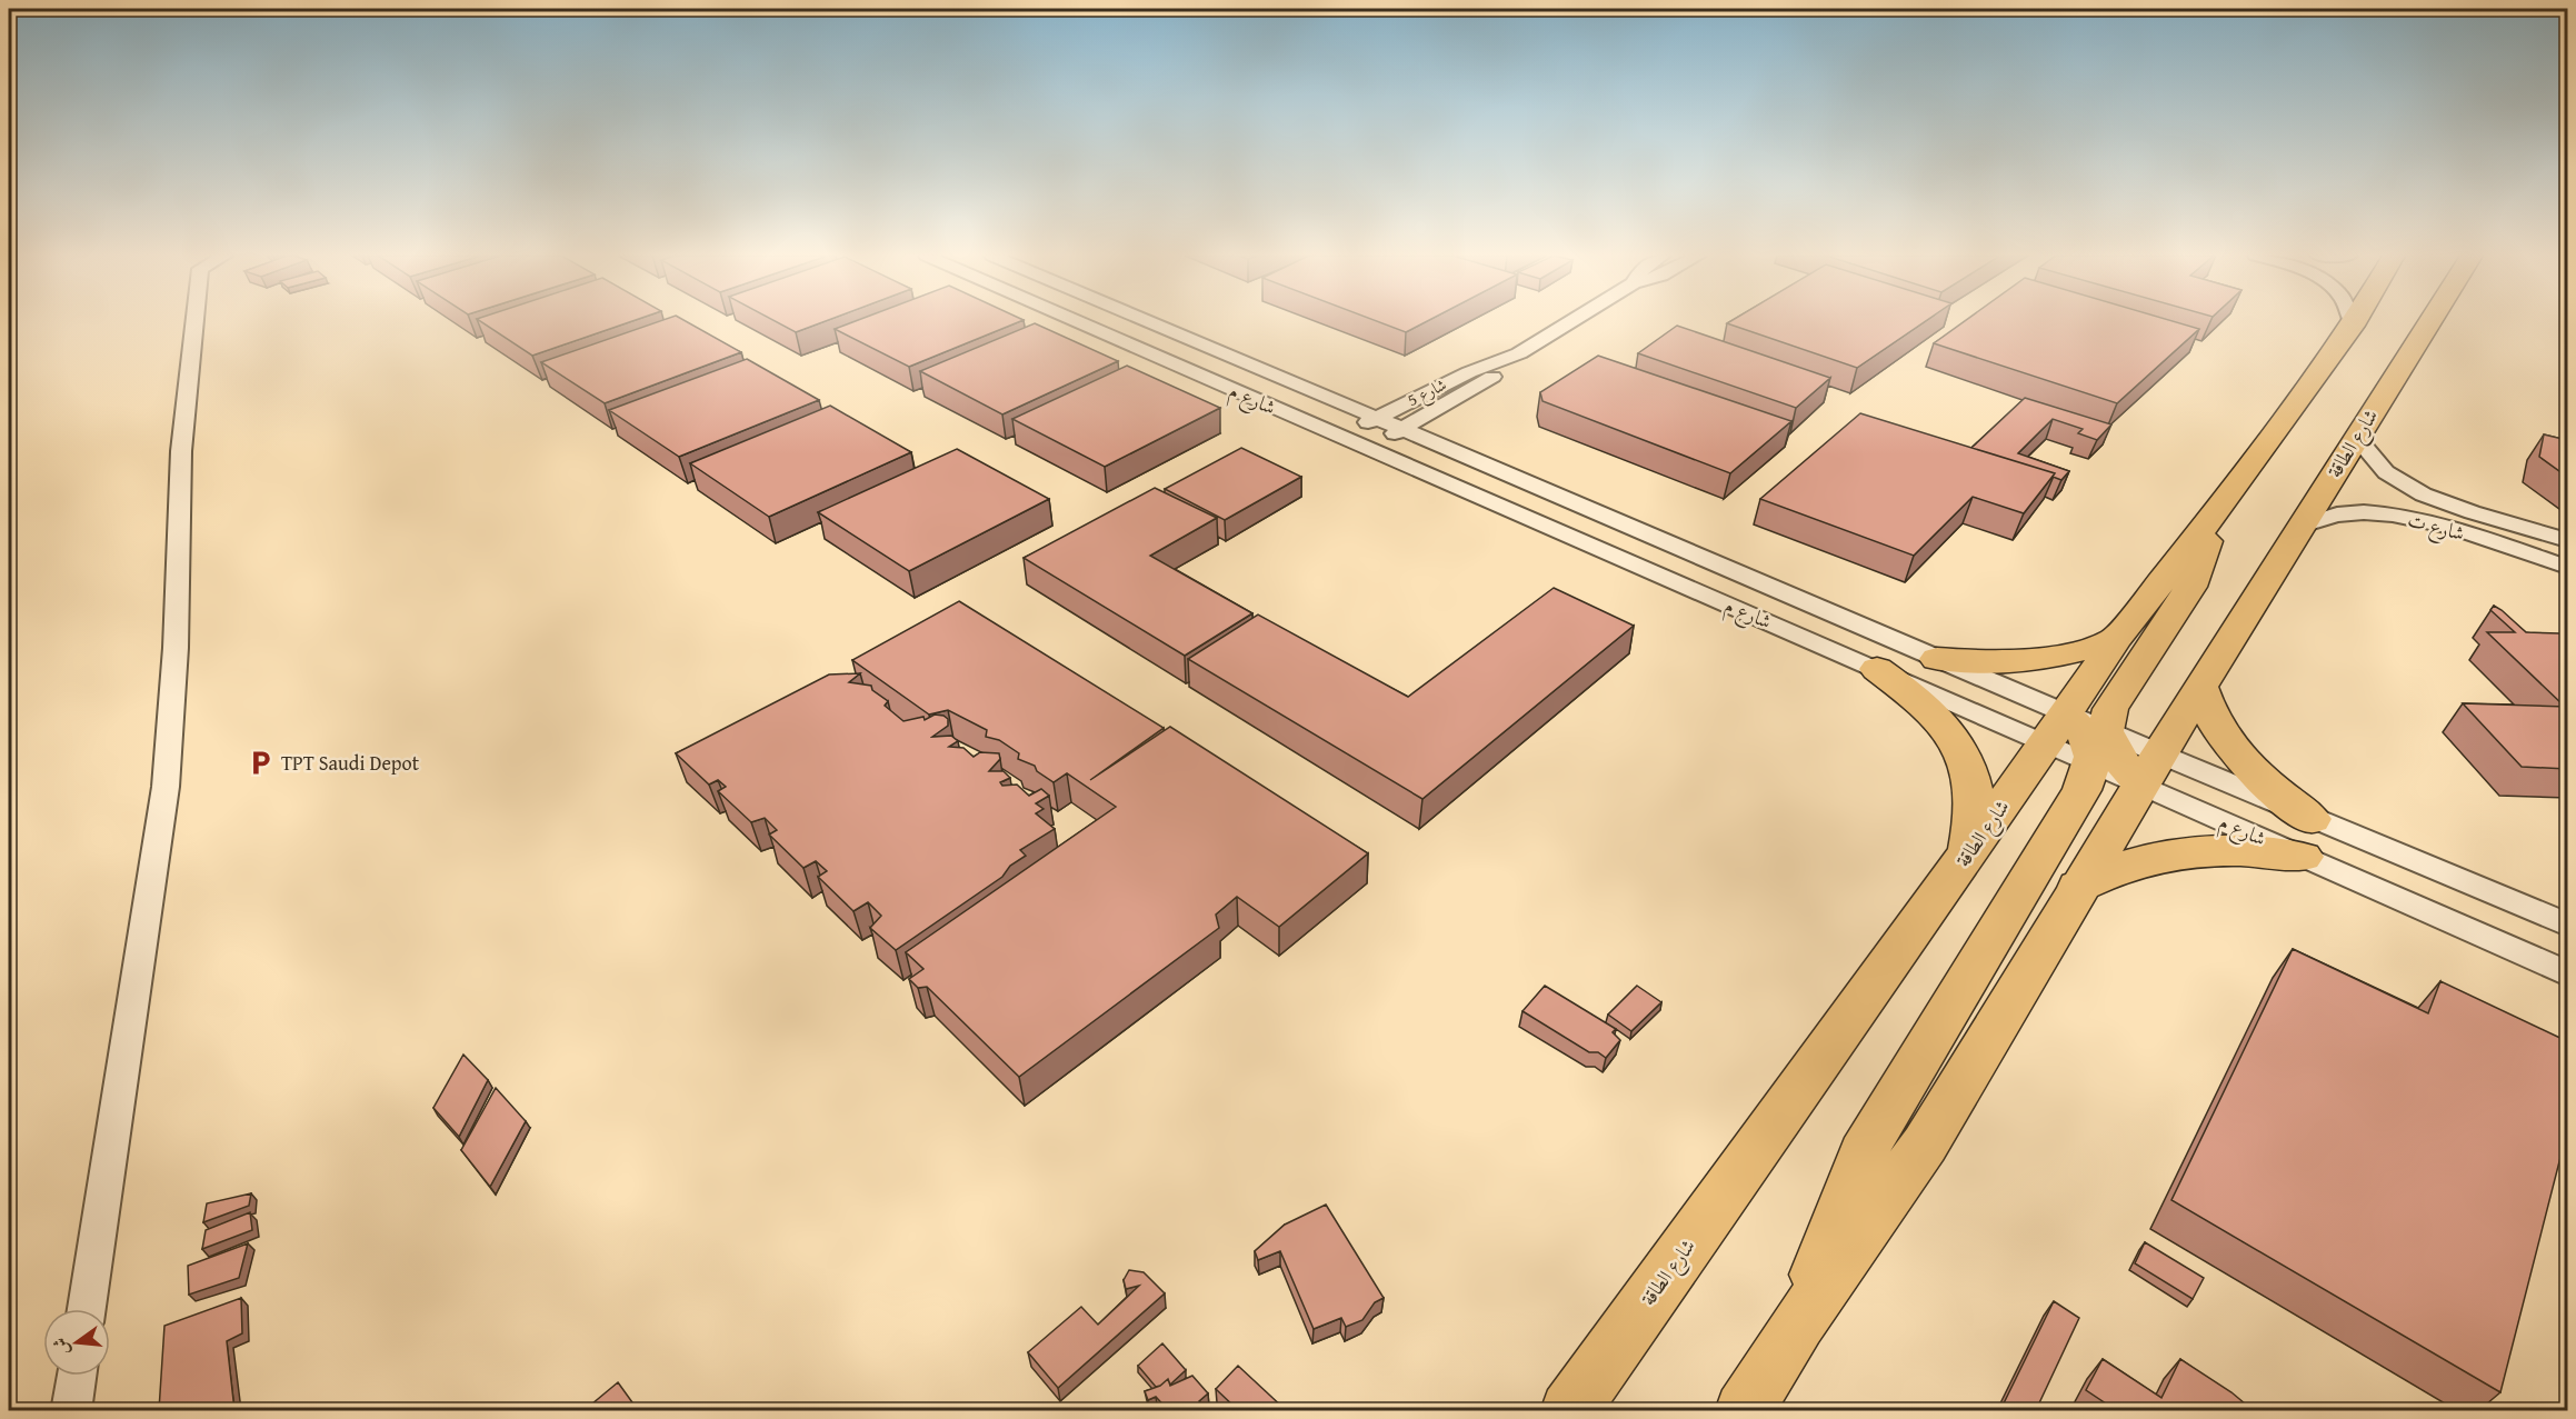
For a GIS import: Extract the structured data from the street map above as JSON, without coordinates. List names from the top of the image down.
{
  "streets": {
    "main road": ["شارع الطاقة"],
    "street": ["شارع 5", "شارع م", "شارع ت"]
  },
  "crossings": [
    ["شارع 5", "شارع م"],
    ["شارع م", "شارع الطاقة"],
    ["شارع الطاقة", "شارع ت"]
  ],
  "places": {
    "parking": ["TPT Saudi Depot"]
  },
  "north": "left"
}
